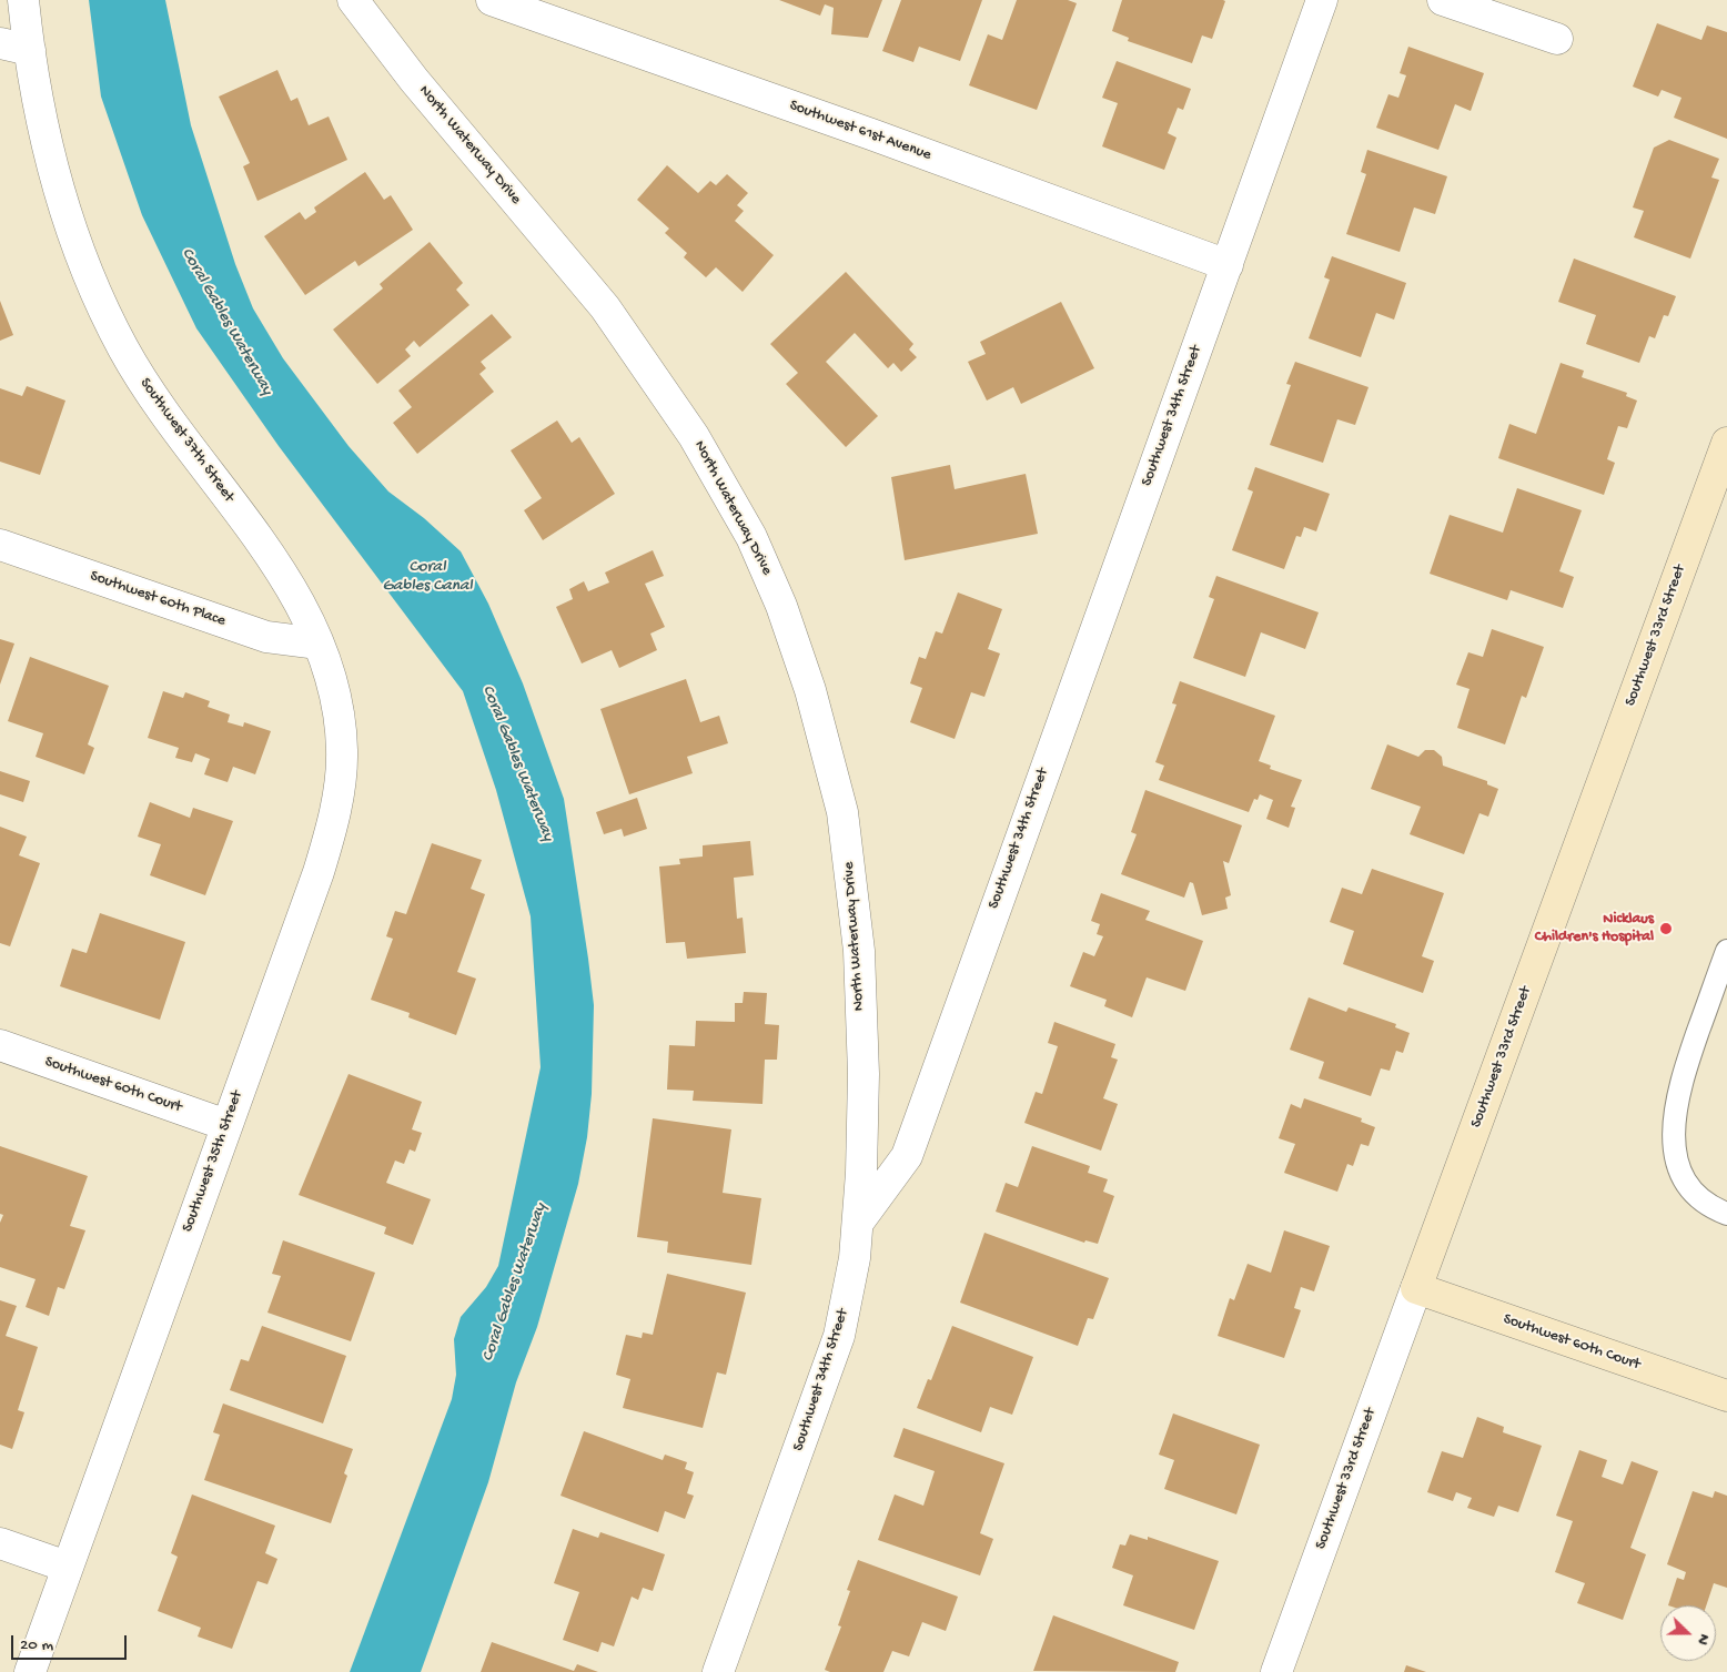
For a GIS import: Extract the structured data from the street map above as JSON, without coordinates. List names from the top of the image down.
{
  "streets": {
    "street": [
      "Southwest 61st Avenue",
      "North Waterway Drive",
      "Southwest 34th Street",
      "Southwest 37th Street",
      "Southwest 60th Place",
      "Southwest 33rd Street",
      "Southwest 60th Court",
      "Southwest 35th Street"
    ]
  },
  "crossings": [
    ["Southwest 61st Avenue", "Southwest 34th Street"],
    ["North Waterway Drive", "Southwest 34th Street"],
    ["Southwest 37th Street", "Southwest 60th Place"],
    ["Southwest 37th Street", "Southwest 35th Street"],
    ["Southwest 60th Place", "Southwest 35th Street"],
    ["Southwest 33rd Street", "Southwest 60th Court"],
    ["Southwest 60th Court", "Southwest 35th Street"]
  ],
  "water": ["Coral Gables Waterway", "Coral Gables Canal"],
  "places": ["Nicklaus Children's Hospital"],
  "scale_bar": "20 m",
  "north": "right"
}
